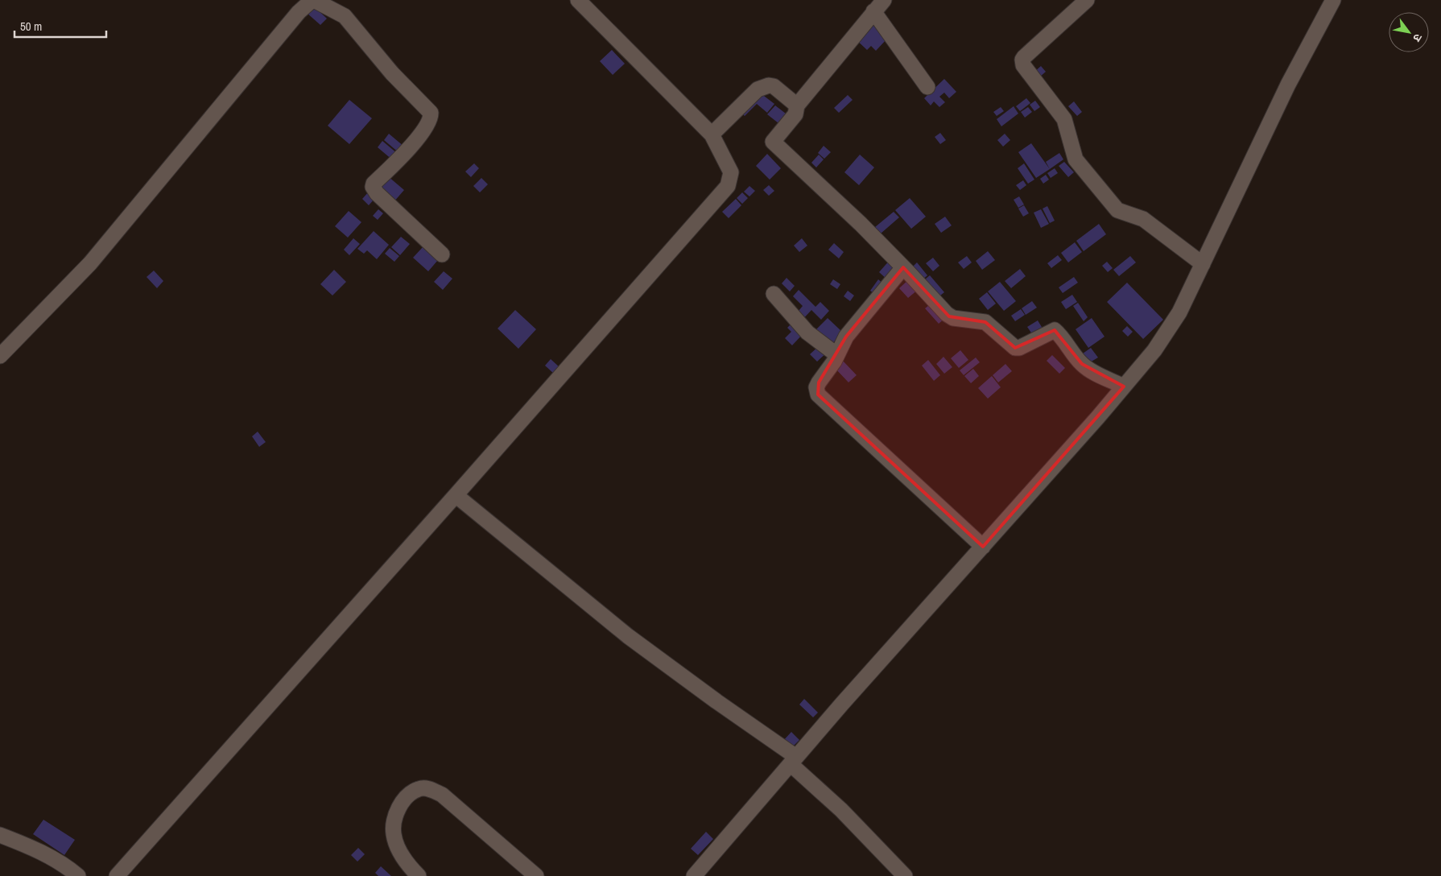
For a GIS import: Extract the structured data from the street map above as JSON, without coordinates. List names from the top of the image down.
{
  "scale_bar": "50 m",
  "north": "bottom right"
}
